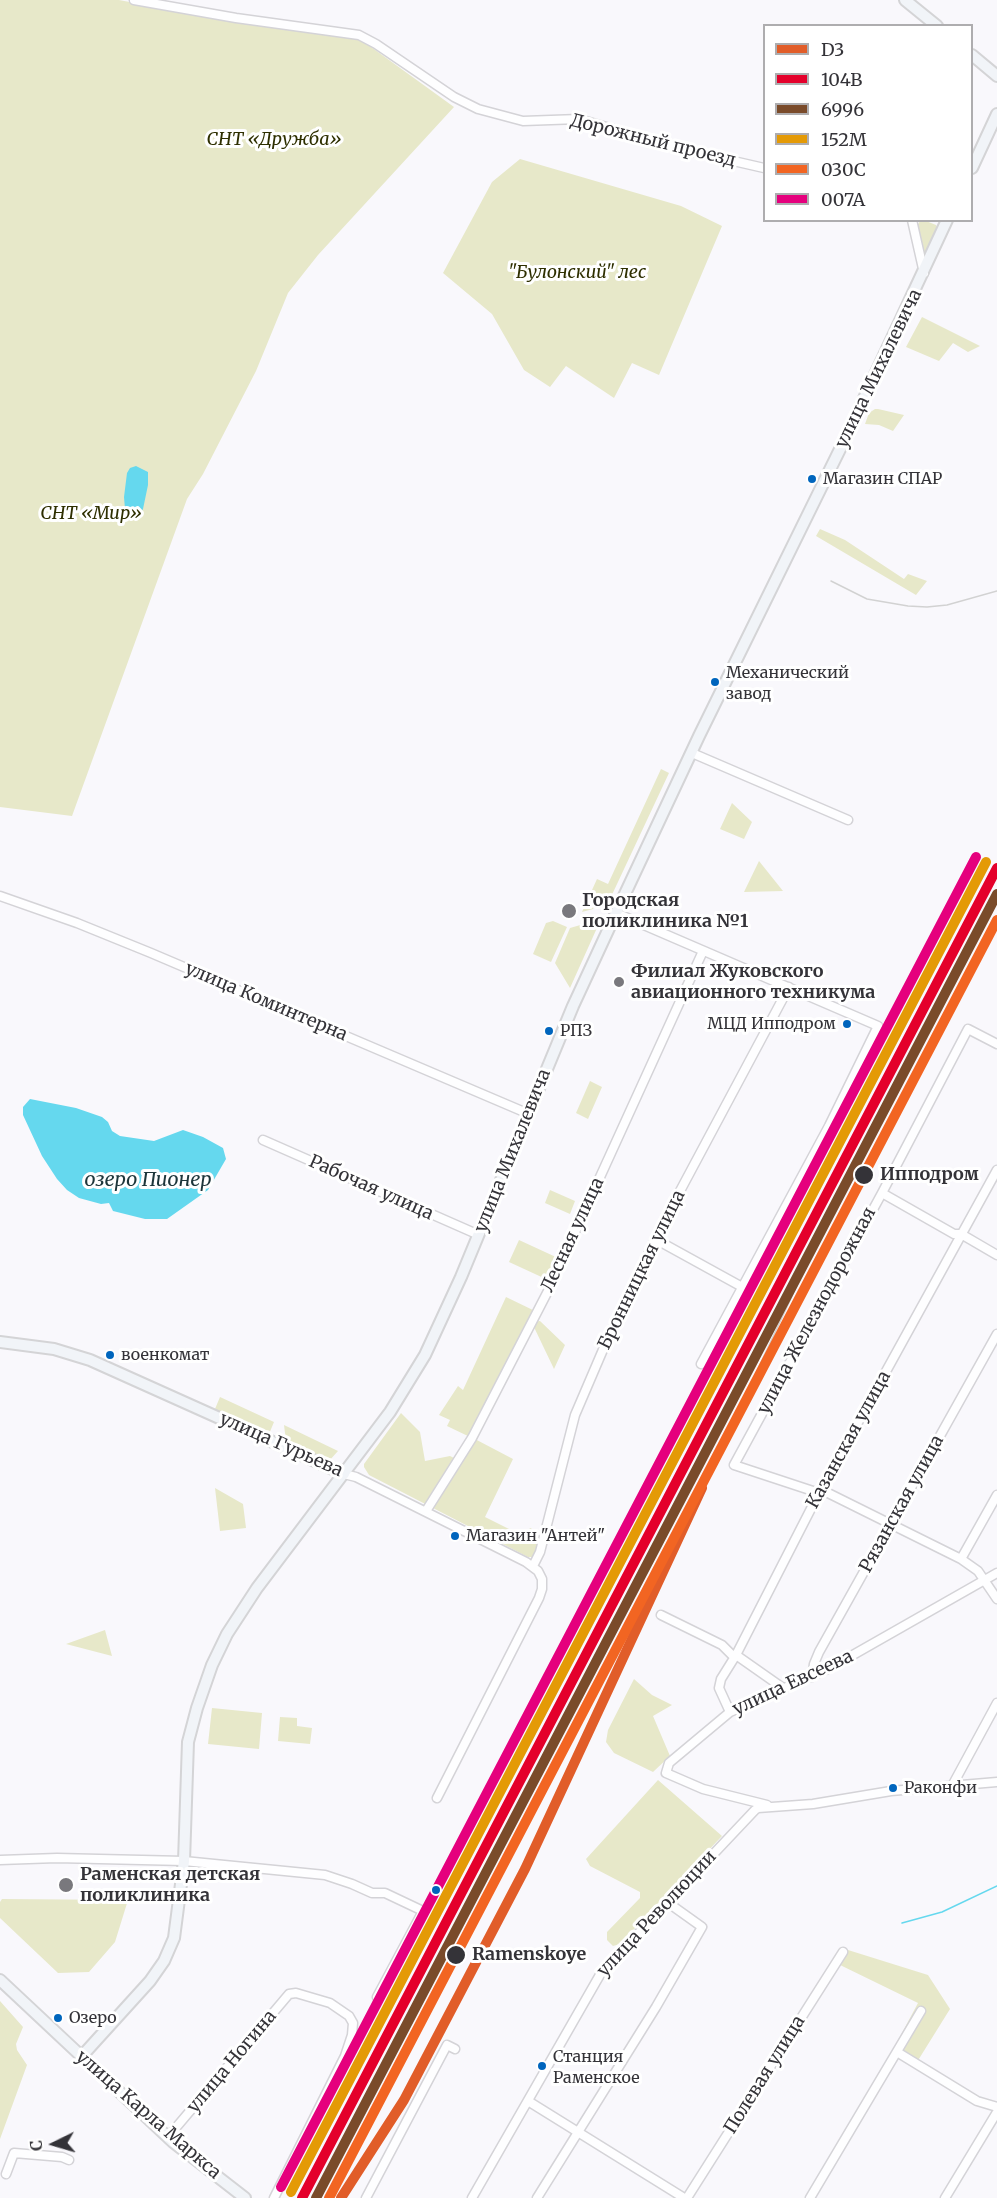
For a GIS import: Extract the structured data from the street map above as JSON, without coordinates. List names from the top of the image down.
{
  "streets": {
    "main road": ["улица Михалевича", "улица Гурьева", "улица Карла Маркса"],
    "street": [
      "Дорожный проезд",
      "улица Коминтерна",
      "Рабочая улица",
      "Лесная улица",
      "Бронницкая улица",
      "улица Железнодорожная",
      "Казанская улица",
      "Рязанская улица",
      "улица Евсеева",
      "улица Революции",
      "улица Ногина",
      "Полевая улица"
    ]
  },
  "crossings": [
    ["улица Михалевича", "улица Коминтерна"],
    ["улица Михалевича", "Рабочая улица"],
    ["улица Михалевича", "улица Гурьева"],
    ["улица Михалевича", "улица Карла Маркса"],
    ["Лесная улица", "улица Гурьева"],
    ["Бронницкая улица", "улица Гурьева"],
    ["улица Железнодорожная", "Казанская улица"],
    ["Казанская улица", "улица Евсеева"],
    ["Рязанская улица", "улица Евсеева"],
    ["улица Евсеева", "улица Революции"],
    ["улица Ногина", "улица Карла Маркса"]
  ],
  "water": ["озеро Пионер"],
  "parks": ["СНТ «Дружба»", "\"Булонский\" лес", "СНТ «Мир»"],
  "places": [
    "Магазин СПАР",
    "Механический завод",
    "Городская поликлиника №1",
    "Филиал Жуковского авиационного техникума",
    "МЦД Ипподром",
    "РПЗ",
    "Ипподром",
    "военкомат",
    "Магазин \"Антей\"",
    "Раконфи",
    "Раменская детская поликлиника",
    "Ramenskoye",
    "Озеро",
    "Станция Раменское"
  ],
  "lines": [
    "transit line 007А",
    "transit line 152М",
    "transit line 104В",
    "transit line 6996",
    "transit line 030C",
    "transit line D3"
  ],
  "legend": [
    "D3",
    "104В",
    "6996",
    "152М",
    "030C",
    "007А"
  ],
  "north": "left"
}
